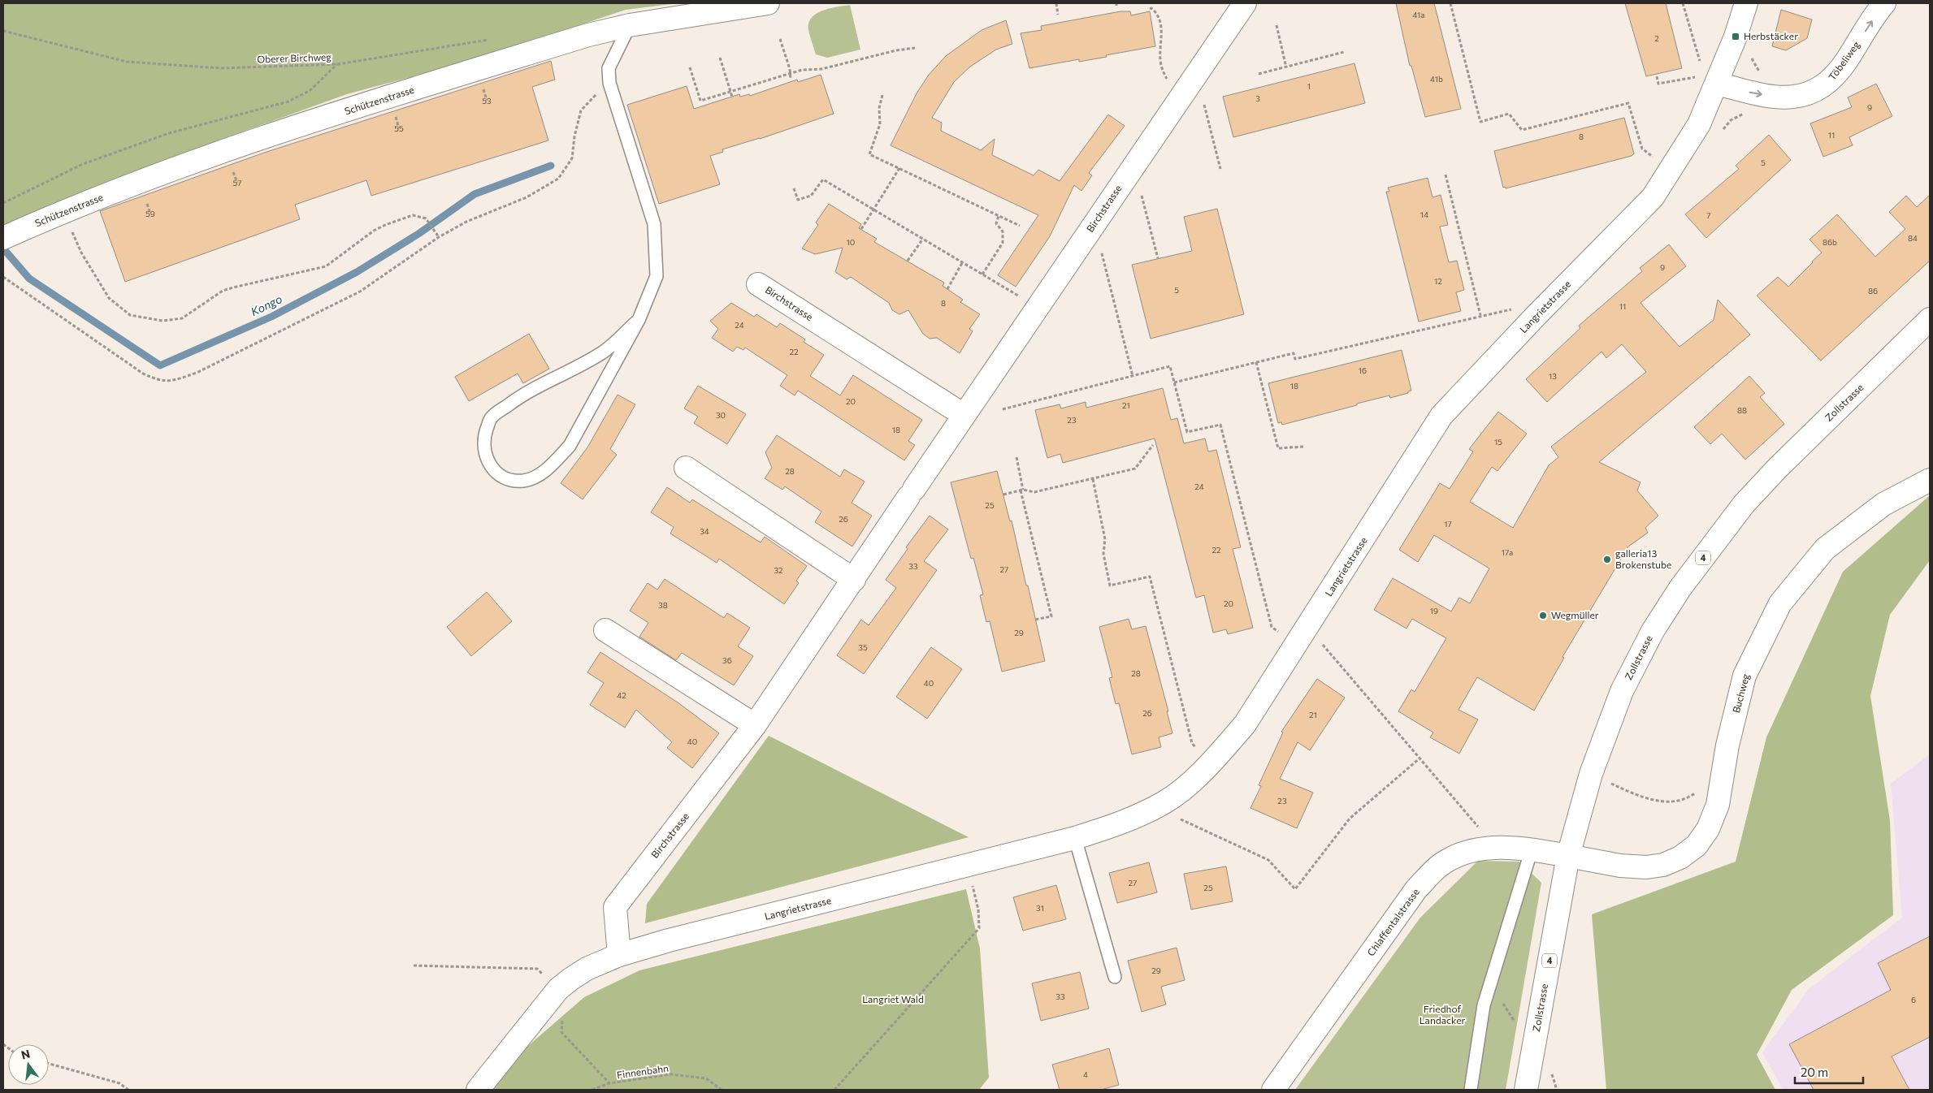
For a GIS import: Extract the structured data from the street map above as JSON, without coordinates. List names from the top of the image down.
{
  "streets": {
    "street": [
      "Töbeliweg",
      "Schützenstrasse",
      "Birchstrasse",
      "Langrietstrasse",
      "Zollstrasse",
      "4",
      "Buchweg",
      "Chlaffentalstrasse"
    ],
    "path": ["Oberer Birchweg", "Finnenbahn"]
  },
  "crossings": [
    ["Töbeliweg", "Langrietstrasse"],
    ["Birchstrasse", "Langrietstrasse"],
    ["Zollstrasse", "Buchweg"],
    ["Zollstrasse", "Chlaffentalstrasse"],
    ["Buchweg", "Chlaffentalstrasse"]
  ],
  "one_way": ["Töbeliweg"],
  "water": ["Kongo"],
  "parks": ["Langriet Wald", "Friedhof Landacker"],
  "places": {
    "transit": ["Herbstäcker"],
    "other": ["galleria13 Brokenstube", "Wegmüller"]
  },
  "house_numbers": [
    "41a",
    "2",
    "41b",
    "1",
    "3",
    "53",
    "9",
    "55",
    "11",
    "8",
    "5",
    "57",
    "59",
    "14",
    "7",
    "84",
    "10",
    "86b",
    "9",
    "12",
    "5",
    "86",
    "8",
    "11",
    "24",
    "22",
    "16",
    "13",
    "18",
    "20",
    "21",
    "88",
    "30",
    "23",
    "18",
    "15",
    "28",
    "24",
    "25",
    "26",
    "17",
    "34",
    "22",
    "17a",
    "33",
    "27",
    "32",
    "20",
    "38",
    "19",
    "29",
    "35",
    "36",
    "28",
    "40",
    "42",
    "26",
    "21",
    "40",
    "23",
    "27",
    "25",
    "31",
    "29",
    "33",
    "6",
    "4"
  ],
  "scale_bar": "20 m",
  "north": "top"
}
